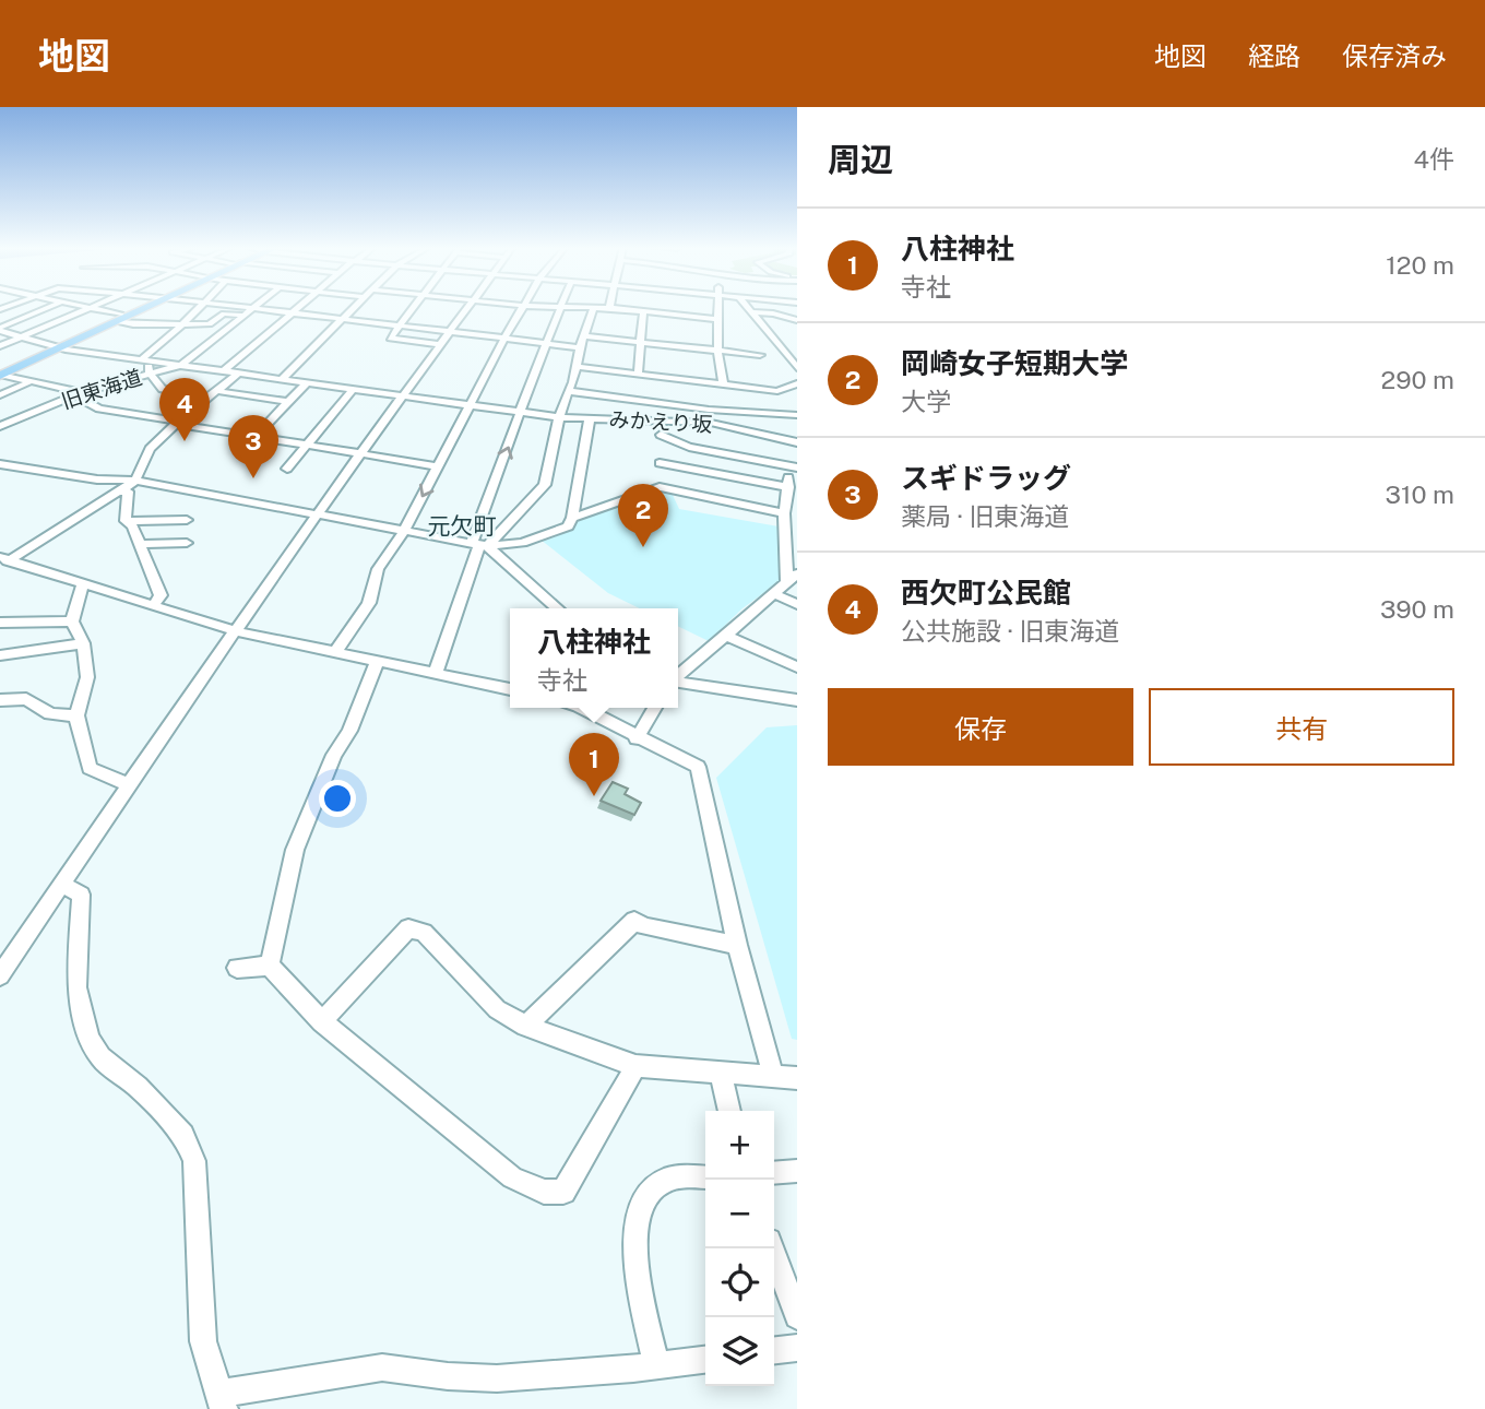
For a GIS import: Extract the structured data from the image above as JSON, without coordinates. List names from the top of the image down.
{
  "streets": {
    "street": ["旧東海道", "みかえり坂"]
  },
  "crossings": [
    ["旧東海道", "みかえり坂"]
  ],
  "districts": ["元欠町"],
  "page": {
    "header": "地図",
    "nav": ["地図", "経路", "保存済み"],
    "heading": ["周辺", "4件"],
    "list": [
      {
        "mark": "1",
        "name": "八柱神社",
        "note": "寺社",
        "value": "120 m"
      },
      {
        "mark": "2",
        "name": "岡崎女子短期大学",
        "note": "大学",
        "value": "290 m"
      },
      {
        "mark": "3",
        "name": "スギドラッグ",
        "note": "薬局 · 旧東海道",
        "value": "310 m"
      },
      {
        "mark": "4",
        "name": "西欠町公民館",
        "note": "公共施設 · 旧東海道",
        "value": "390 m"
      }
    ],
    "pins": [
      "4",
      "3",
      "2",
      "1"
    ],
    "popup": ["八柱神社", "寺社"],
    "buttons": ["保存", "共有"],
    "map_buttons": ["+", "−"]
  }
}
